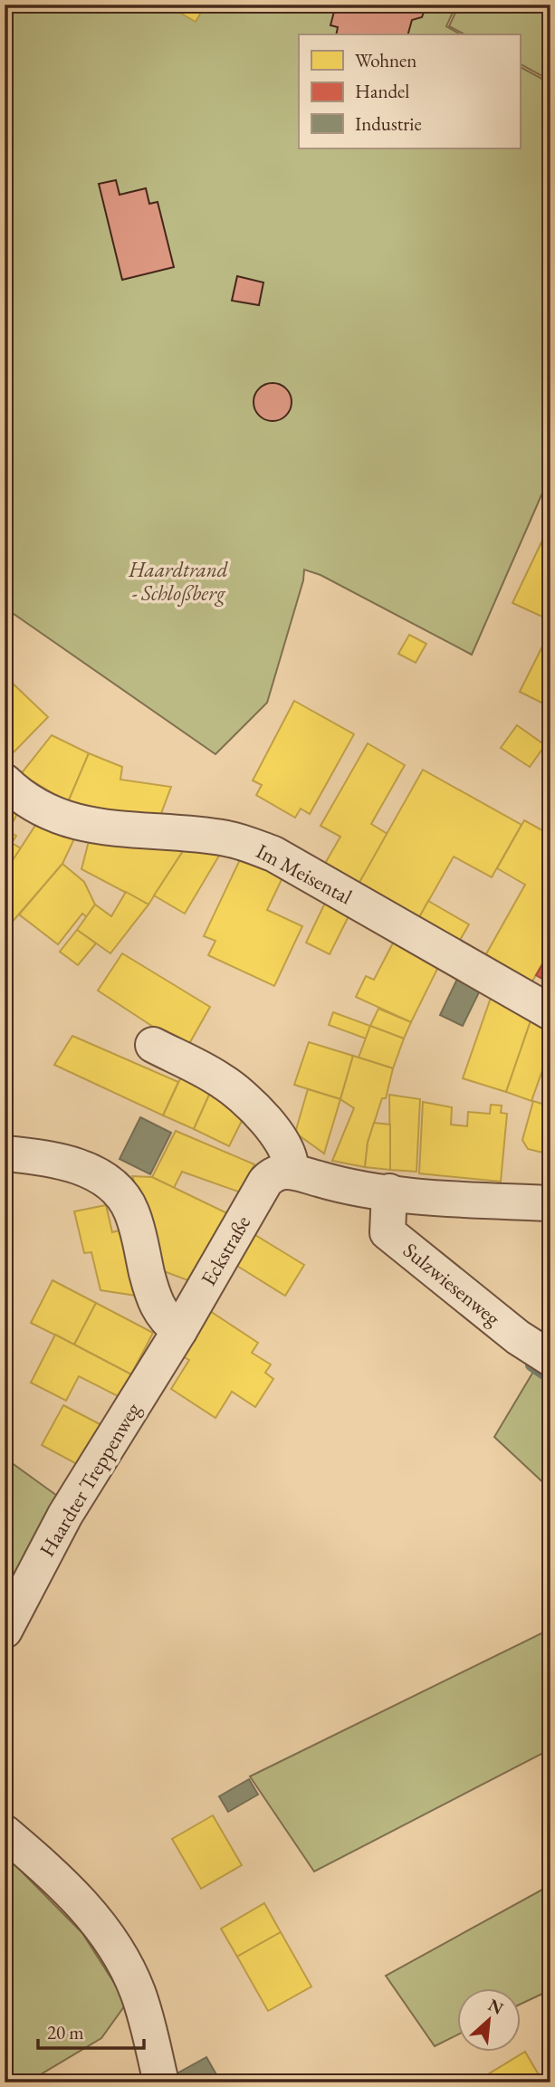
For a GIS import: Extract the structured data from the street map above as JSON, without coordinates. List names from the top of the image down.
{
  "streets": {
    "street": [
      "Im Meisental",
      "Eckstraße",
      "Sulzwiesenweg",
      "Haardter Treppenweg"
    ]
  },
  "crossings": [
    ["Eckstraße", "Haardter Treppenweg"]
  ],
  "parks": ["Haardtrand - Schloßberg"],
  "legend": ["Wohnen", "Handel", "Industrie"],
  "scale_bar": "20 m",
  "north": "top right"
}
